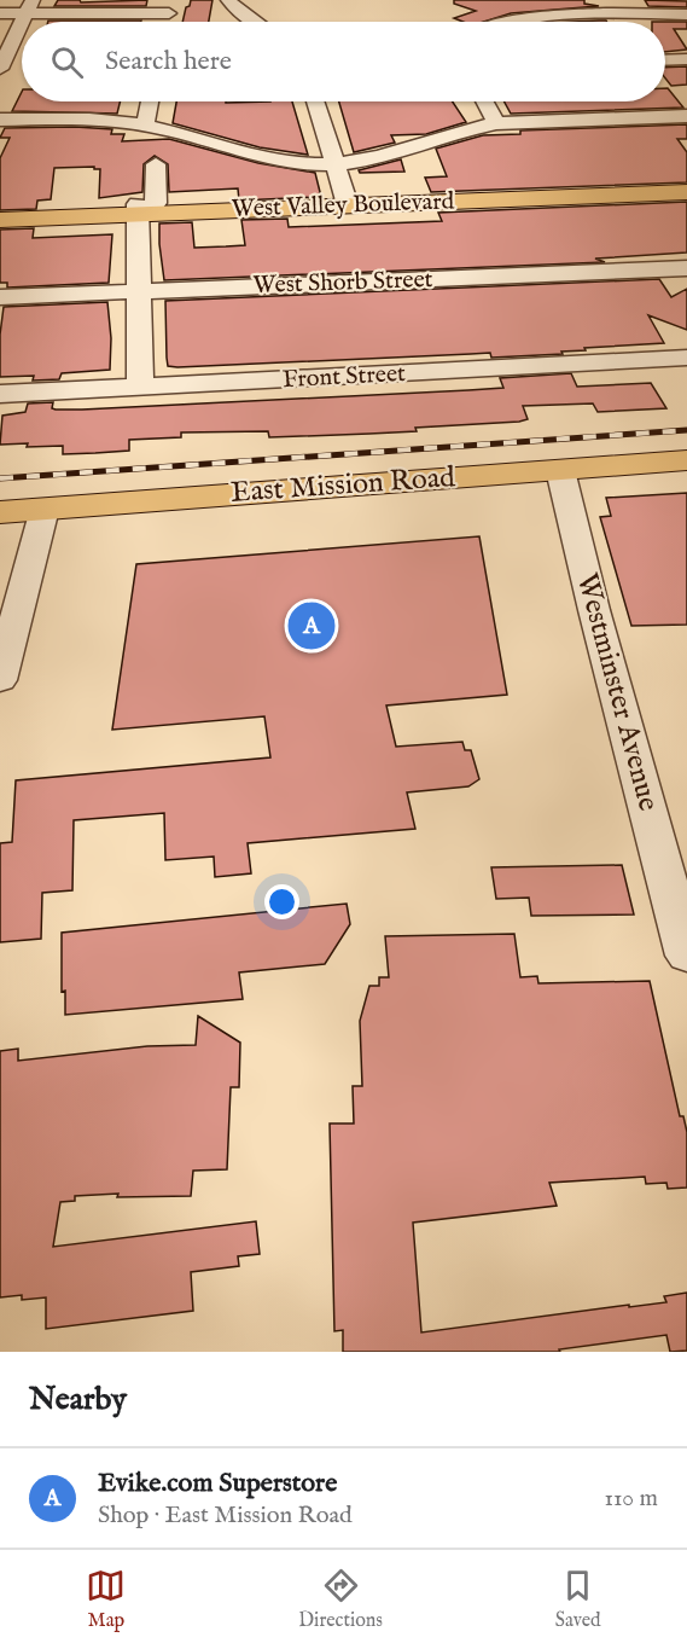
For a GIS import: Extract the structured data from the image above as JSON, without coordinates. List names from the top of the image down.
{
  "streets": {
    "main road": ["West Valley Boulevard", "East Mission Road"],
    "street": ["West Shorb Street", "Front Street", "Westminster Avenue"]
  },
  "crossings": [
    ["East Mission Road", "Westminster Avenue"]
  ],
  "page": {
    "search": "Search here",
    "pins": "A",
    "heading": "Nearby",
    "list": [
      {
        "mark": "A",
        "name": "Evike.com Superstore",
        "note": "Shop · East Mission Road",
        "value": "110 m"
      }
    ],
    "nav": ["Map", "Directions", "Saved"]
  }
}
